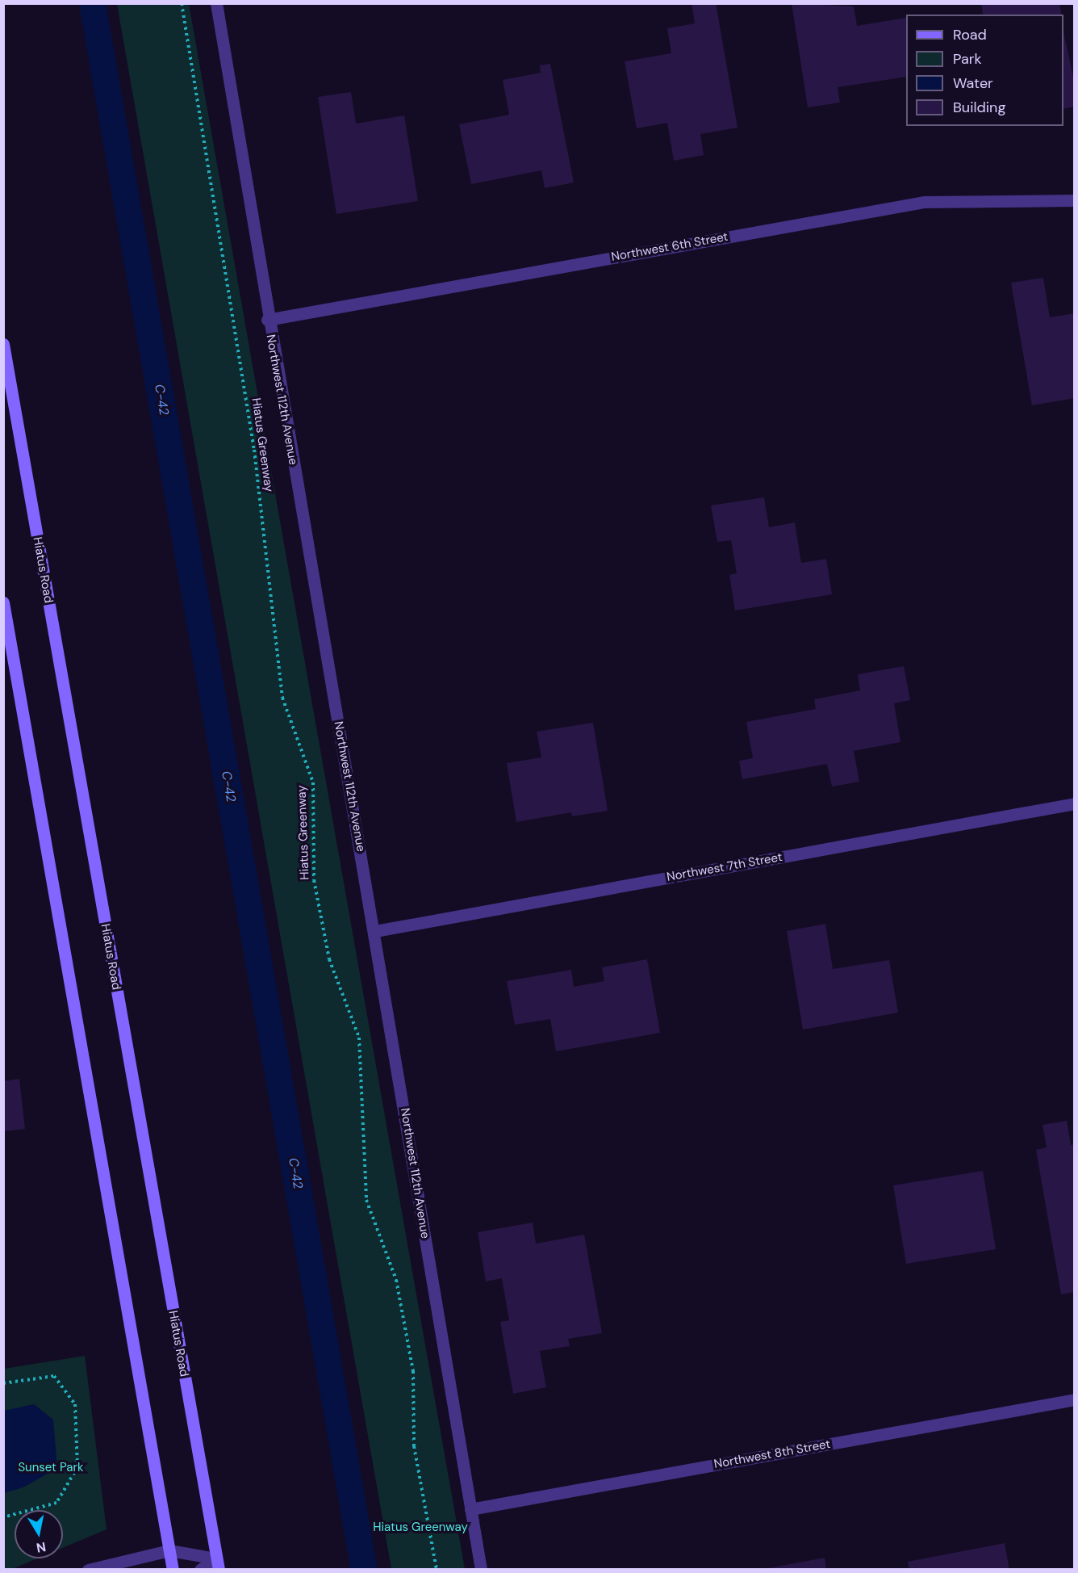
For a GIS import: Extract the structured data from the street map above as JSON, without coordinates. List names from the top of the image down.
{
  "streets": {
    "main road": ["Hiatus Road"],
    "street": [
      "Northwest 6th Street",
      "Northwest 112th Avenue",
      "Northwest 7th Street",
      "Northwest 8th Street"
    ],
    "path": ["Hiatus Greenway"]
  },
  "crossings": [
    ["Northwest 6th Street", "Northwest 112th Avenue"],
    ["Northwest 112th Avenue", "Northwest 7th Street"],
    ["Northwest 112th Avenue", "Northwest 8th Street"]
  ],
  "water": ["C-42"],
  "parks": ["Sunset Park", "Hiatus Greenway"],
  "legend": [
    "Road",
    "Park",
    "Water",
    "Building"
  ],
  "north": "bottom"
}
